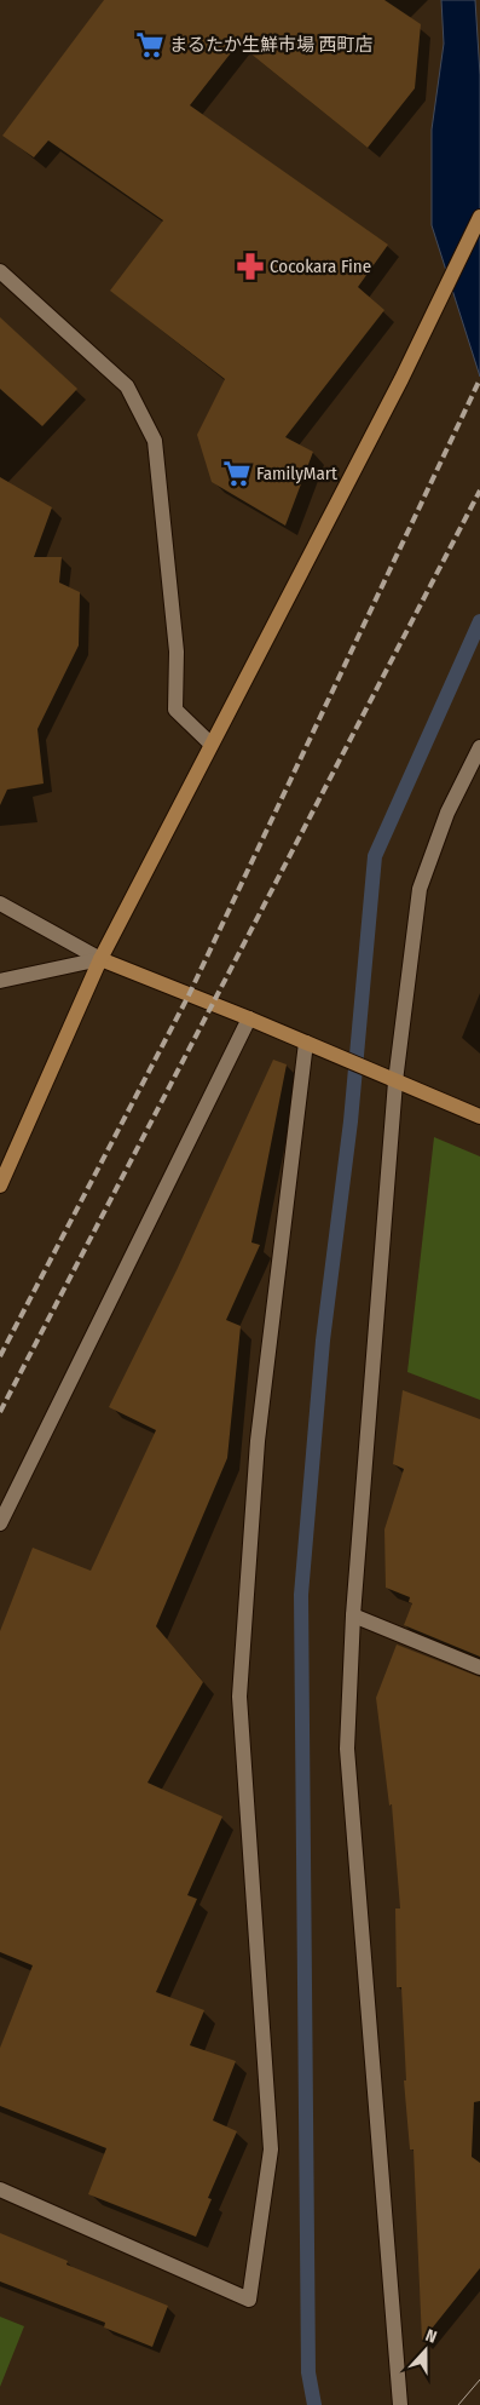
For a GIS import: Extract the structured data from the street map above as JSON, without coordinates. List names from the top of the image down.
{
  "places": {
    "supermarket": ["まるたか生鮮市場 西町店", "FamilyMart"],
    "pharmacy": ["Cocokara Fine"]
  },
  "north": "top"
}
